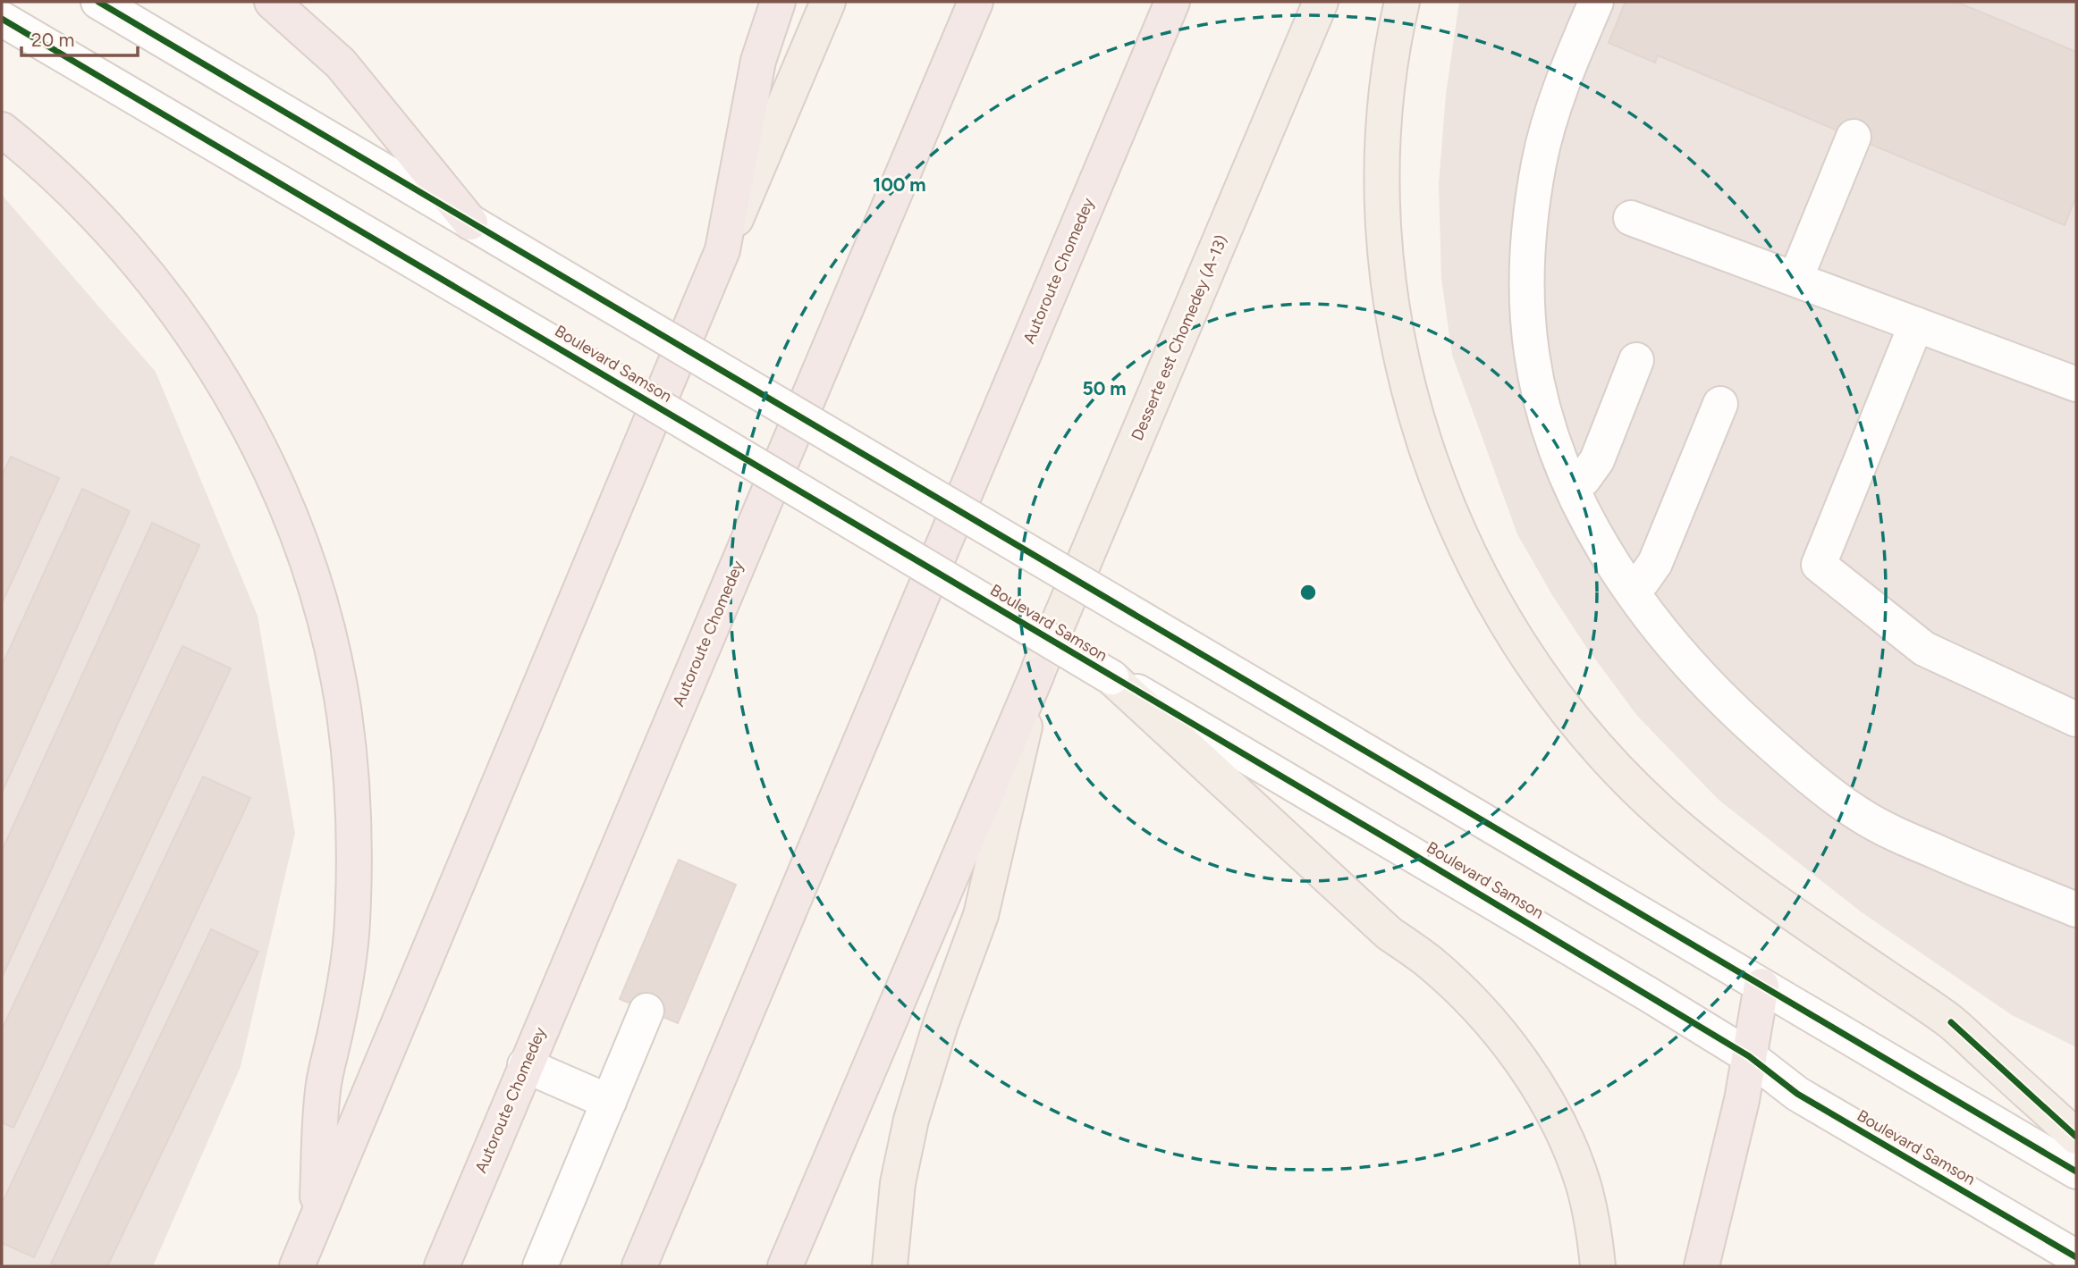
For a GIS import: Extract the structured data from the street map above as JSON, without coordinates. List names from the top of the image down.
{
  "streets": {
    "highway": ["Autoroute Chomedey"],
    "main road": ["Desserte est Chomedey (A-13)"],
    "street": ["Boulevard Samson"]
  },
  "scale_bar": "20 m",
  "rings": ["100 m", "50 m"]
}
